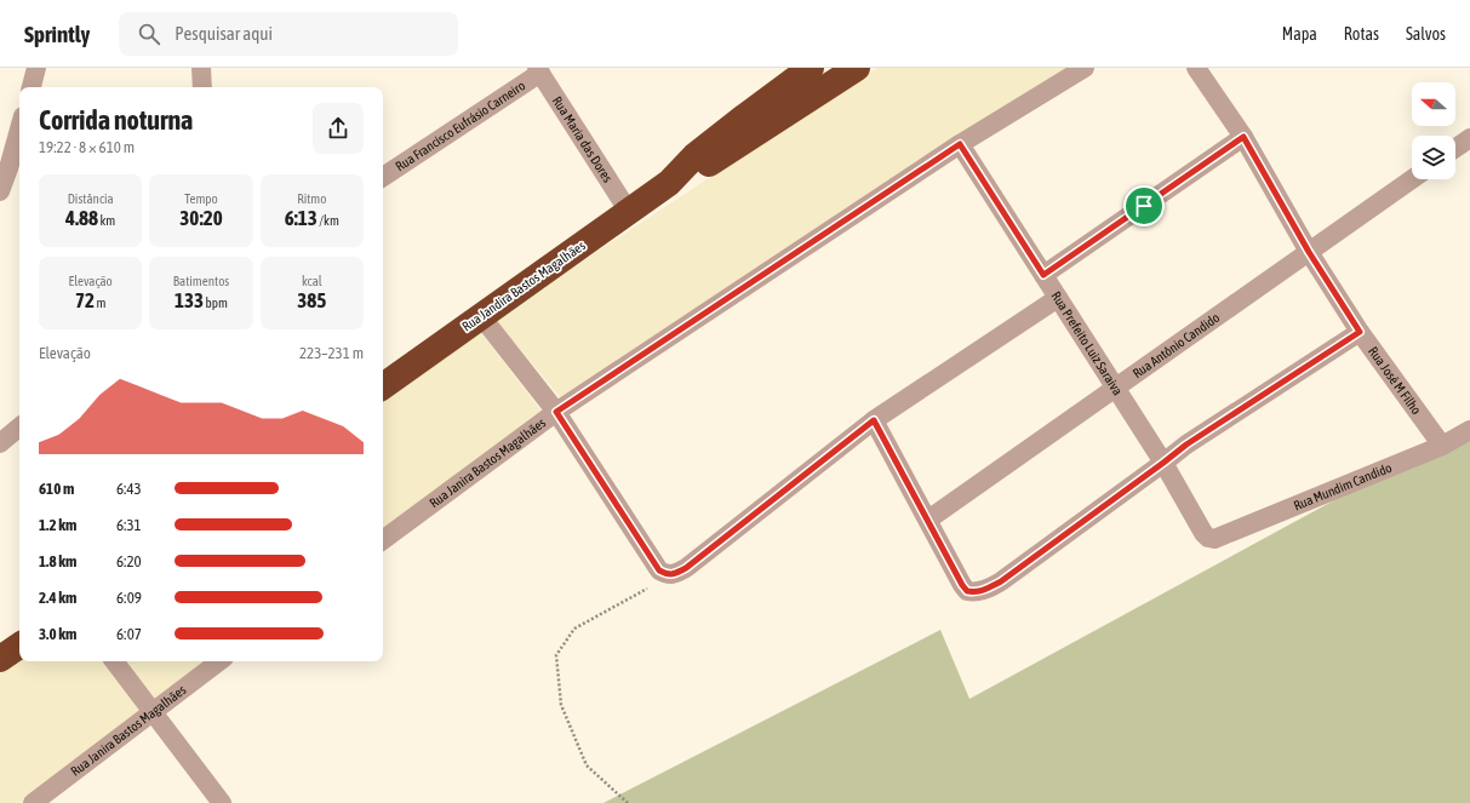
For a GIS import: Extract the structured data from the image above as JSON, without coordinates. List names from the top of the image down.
{
  "streets": {
    "highway": ["Rua Jandira Bastos Magalhães"],
    "street": [
      "Rua Francisco Eufrásio Carneiro",
      "Rua Maria das Dores",
      "Rua Prefeito Luiz Saraiva",
      "Rua Antônio Candido",
      "Rua José M Filho",
      "Rua Janira Bastos Magalhães",
      "Rua Mundim Candido"
    ]
  },
  "crossings": [
    ["Rua Francisco Eufrásio Carneiro", "Rua Maria das Dores"],
    ["Rua Maria das Dores", "Rua Jandira Bastos Magalhães"],
    ["Rua Prefeito Luiz Saraiva", "Rua Antônio Candido"],
    ["Rua Prefeito Luiz Saraiva", "Rua Janira Bastos Magalhães"],
    ["Rua Prefeito Luiz Saraiva", "Rua Mundim Candido"],
    ["Rua Antônio Candido", "Rua José M Filho"],
    ["Rua José M Filho", "Rua Mundim Candido"]
  ],
  "north": "left",
  "page": {
    "header": "Sprintly",
    "search": "Pesquisar aqui",
    "nav": ["Mapa", "Rotas", "Salvos"],
    "heading": ["Corrida noturna", "19:22 · 8 × 610 m"],
    "stats": [
      ["Distância", "4.88 km"],
      ["Tempo", "30:20"],
      ["Ritmo", "6:13 /km"],
      ["Elevação", "72 m"],
      ["Batimentos", "133 bpm"],
      ["kcal", "385"]
    ],
    "chart": ["Elevação", "223–231 m"],
    "list": [
      {
        "name": "610 m",
        "note": "6:43"
      },
      {
        "name": "1.2 km",
        "note": "6:31"
      },
      {
        "name": "1.8 km",
        "note": "6:20"
      },
      {
        "name": "2.4 km",
        "note": "6:09"
      },
      {
        "name": "3.0 km",
        "note": "6:07"
      }
    ]
  }
}
